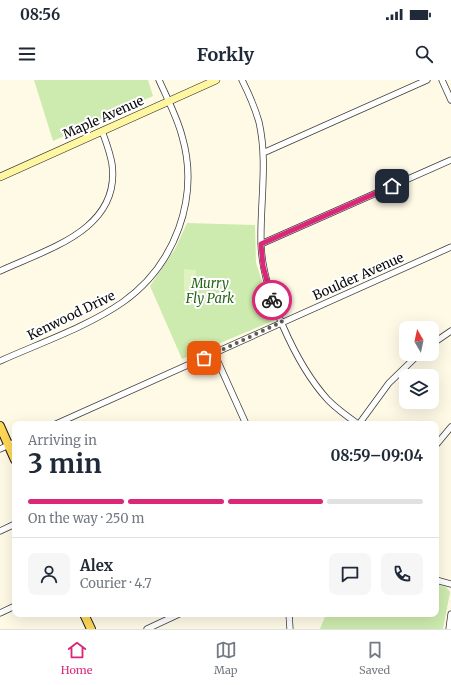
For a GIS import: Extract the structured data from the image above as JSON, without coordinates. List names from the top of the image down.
{
  "streets": {
    "main road": ["Maple Avenue"],
    "street": ["Boulder Avenue", "Kenwood Drive"]
  },
  "crossings": [
    ["Maple Avenue", "Kenwood Drive"]
  ],
  "parks": ["Murry Fly Park"],
  "north": "top",
  "page": {
    "status": "08:56",
    "header": "Forkly",
    "heading": ["3 min", "Arriving in", "08:59–09:04"],
    "panel": ["Alex", "Courier · 4.7"],
    "bar": "On the way · 250 m",
    "tabs": ["Home", "Map", "Saved"]
  }
}
